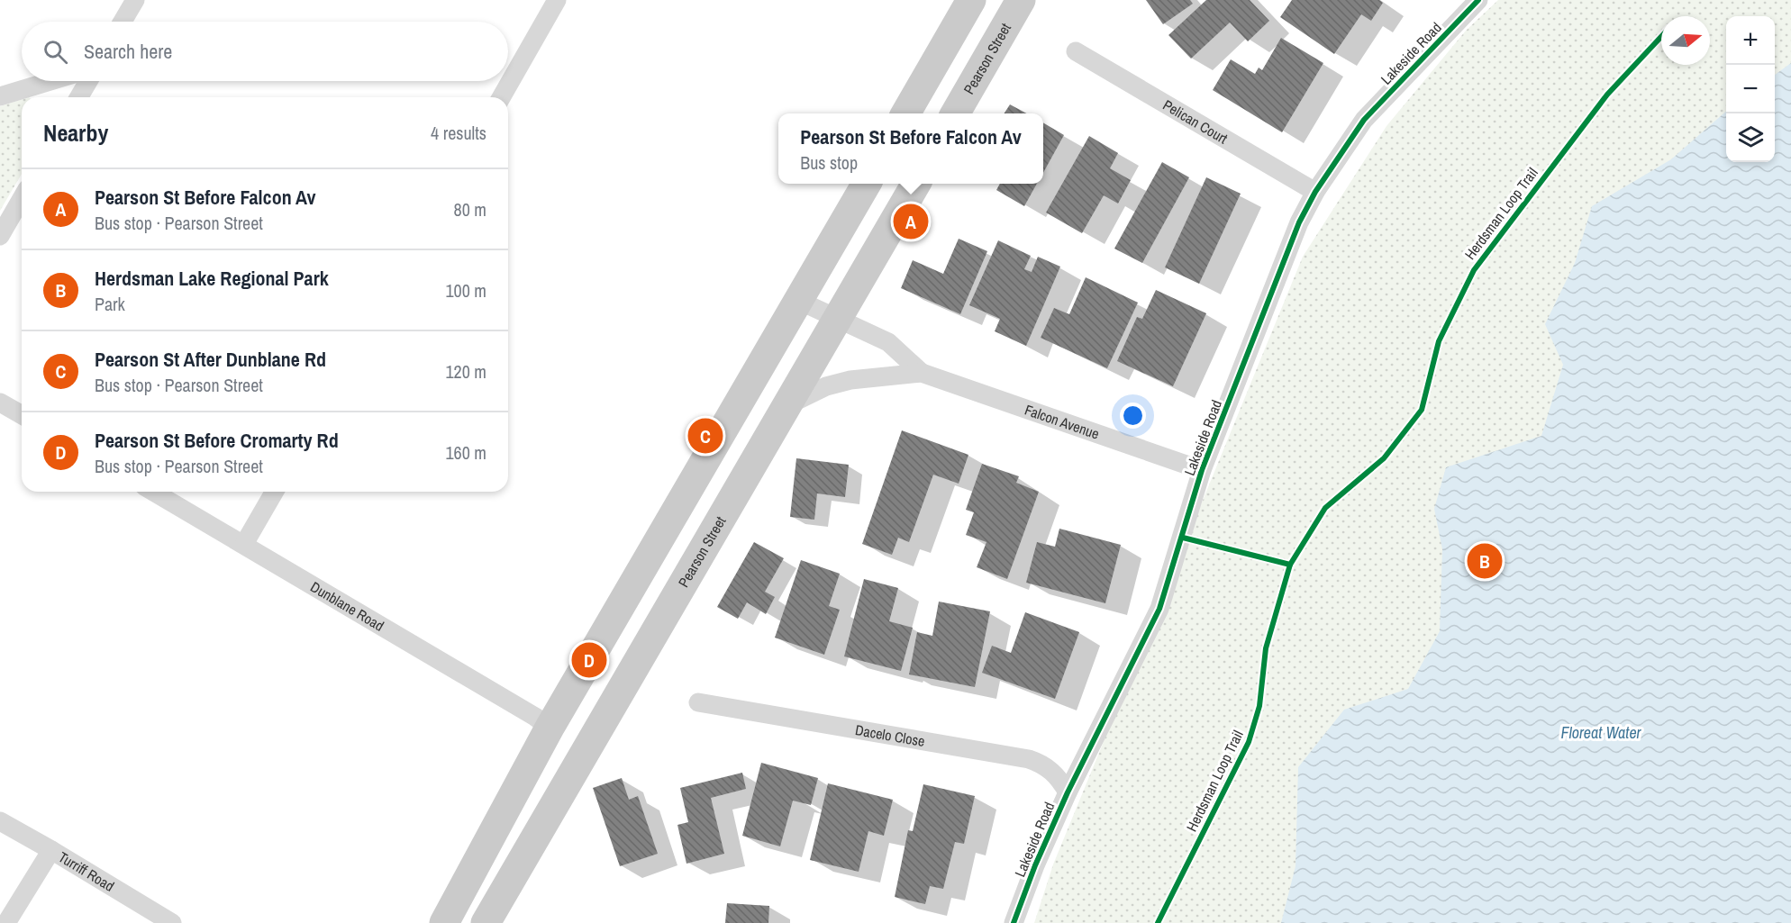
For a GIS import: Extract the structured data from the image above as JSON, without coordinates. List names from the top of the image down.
{
  "streets": {
    "main road": ["Pearson Street"],
    "street": [
      "Lakeside Road",
      "Pelican Court",
      "Falcon Avenue",
      "Dunblane Road",
      "Dacelo Close",
      "Turriff Road"
    ],
    "cycle path": ["Herdsman Loop Trail"]
  },
  "crossings": [
    ["Lakeside Road", "Pelican Court"],
    ["Lakeside Road", "Falcon Avenue"],
    ["Lakeside Road", "Dacelo Close"],
    ["Pearson Street", "Falcon Avenue"]
  ],
  "water": ["Floreat Water"],
  "north": "right",
  "page": {
    "map_buttons": ["+", "−"],
    "search": "Search here",
    "heading": ["Nearby", "4 results"],
    "popup": ["Pearson St Before Falcon Av", "Bus stop"],
    "list": [
      {
        "mark": "A",
        "name": "Pearson St Before Falcon Av",
        "note": "Bus stop · Pearson Street",
        "value": "80 m"
      },
      {
        "mark": "B",
        "name": "Herdsman Lake Regional Park",
        "note": "Park",
        "value": "100 m"
      },
      {
        "mark": "C",
        "name": "Pearson St After Dunblane Rd",
        "note": "Bus stop · Pearson Street",
        "value": "120 m"
      },
      {
        "mark": "D",
        "name": "Pearson St Before Cromarty Rd",
        "note": "Bus stop · Pearson Street",
        "value": "160 m"
      }
    ],
    "pins": [
      "A",
      "C",
      "B",
      "D"
    ]
  }
}
